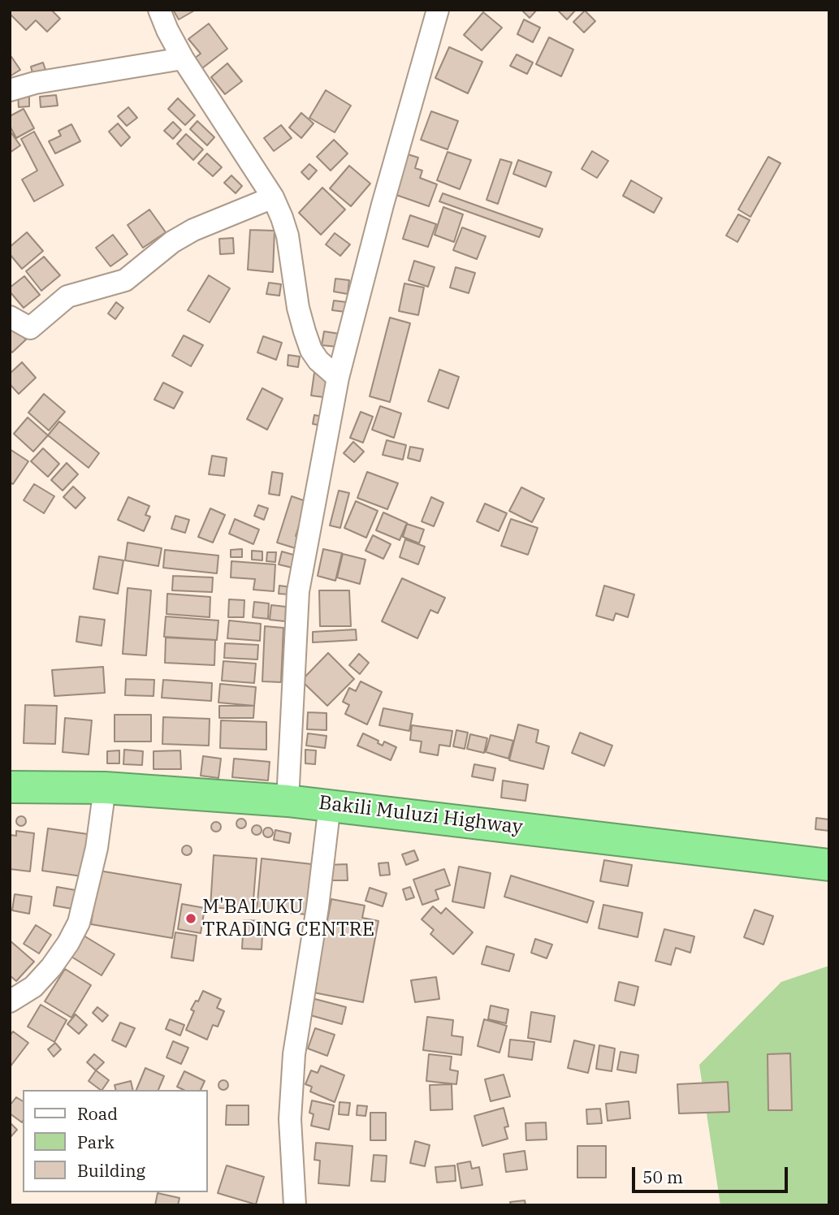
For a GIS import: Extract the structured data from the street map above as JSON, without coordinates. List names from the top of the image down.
{
  "streets": {
    "highway": ["Bakili Muluzi Highway"]
  },
  "places": ["M'BALUKU TRADING CENTRE"],
  "legend": ["Road", "Park", "Building"],
  "scale_bar": "50 m"
}
